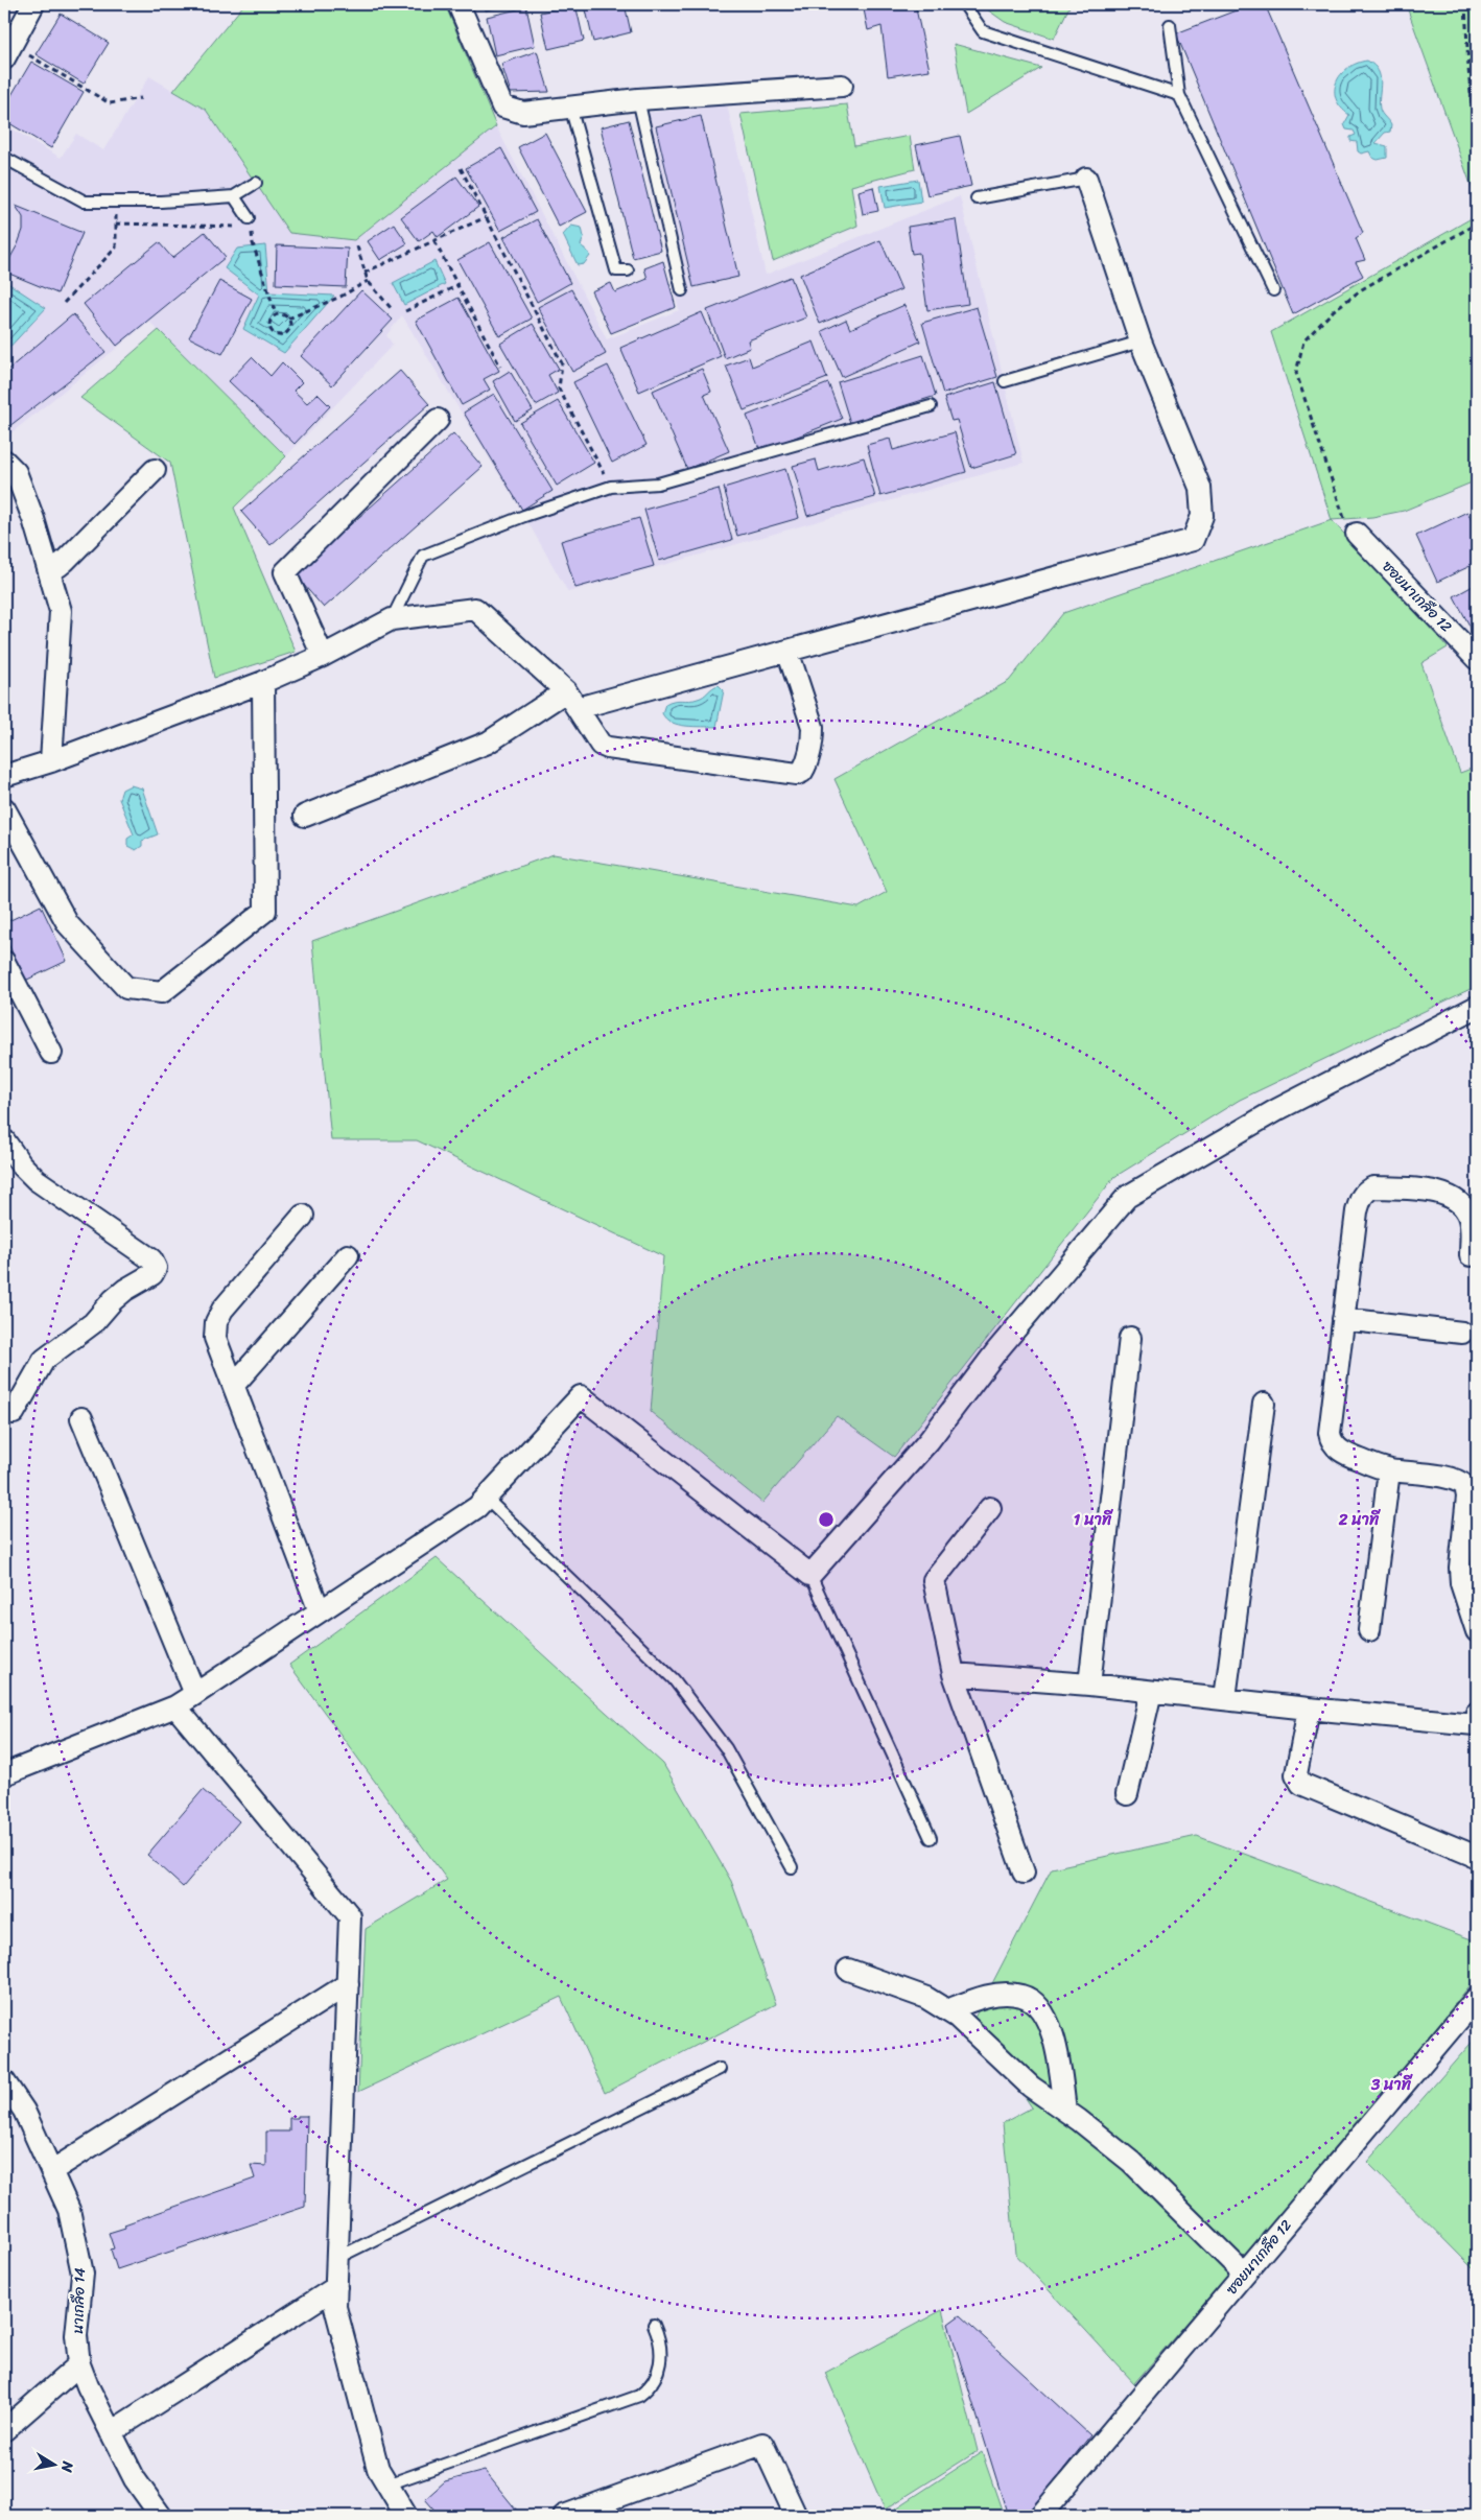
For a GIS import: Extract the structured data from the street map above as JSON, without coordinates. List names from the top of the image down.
{
  "streets": {
    "street": ["ซอยนาเกลือ 12", "นาเกลือ 14"]
  },
  "north": "right",
  "rings": ["1 นาที", "2 นาที", "3 นาที"]
}
